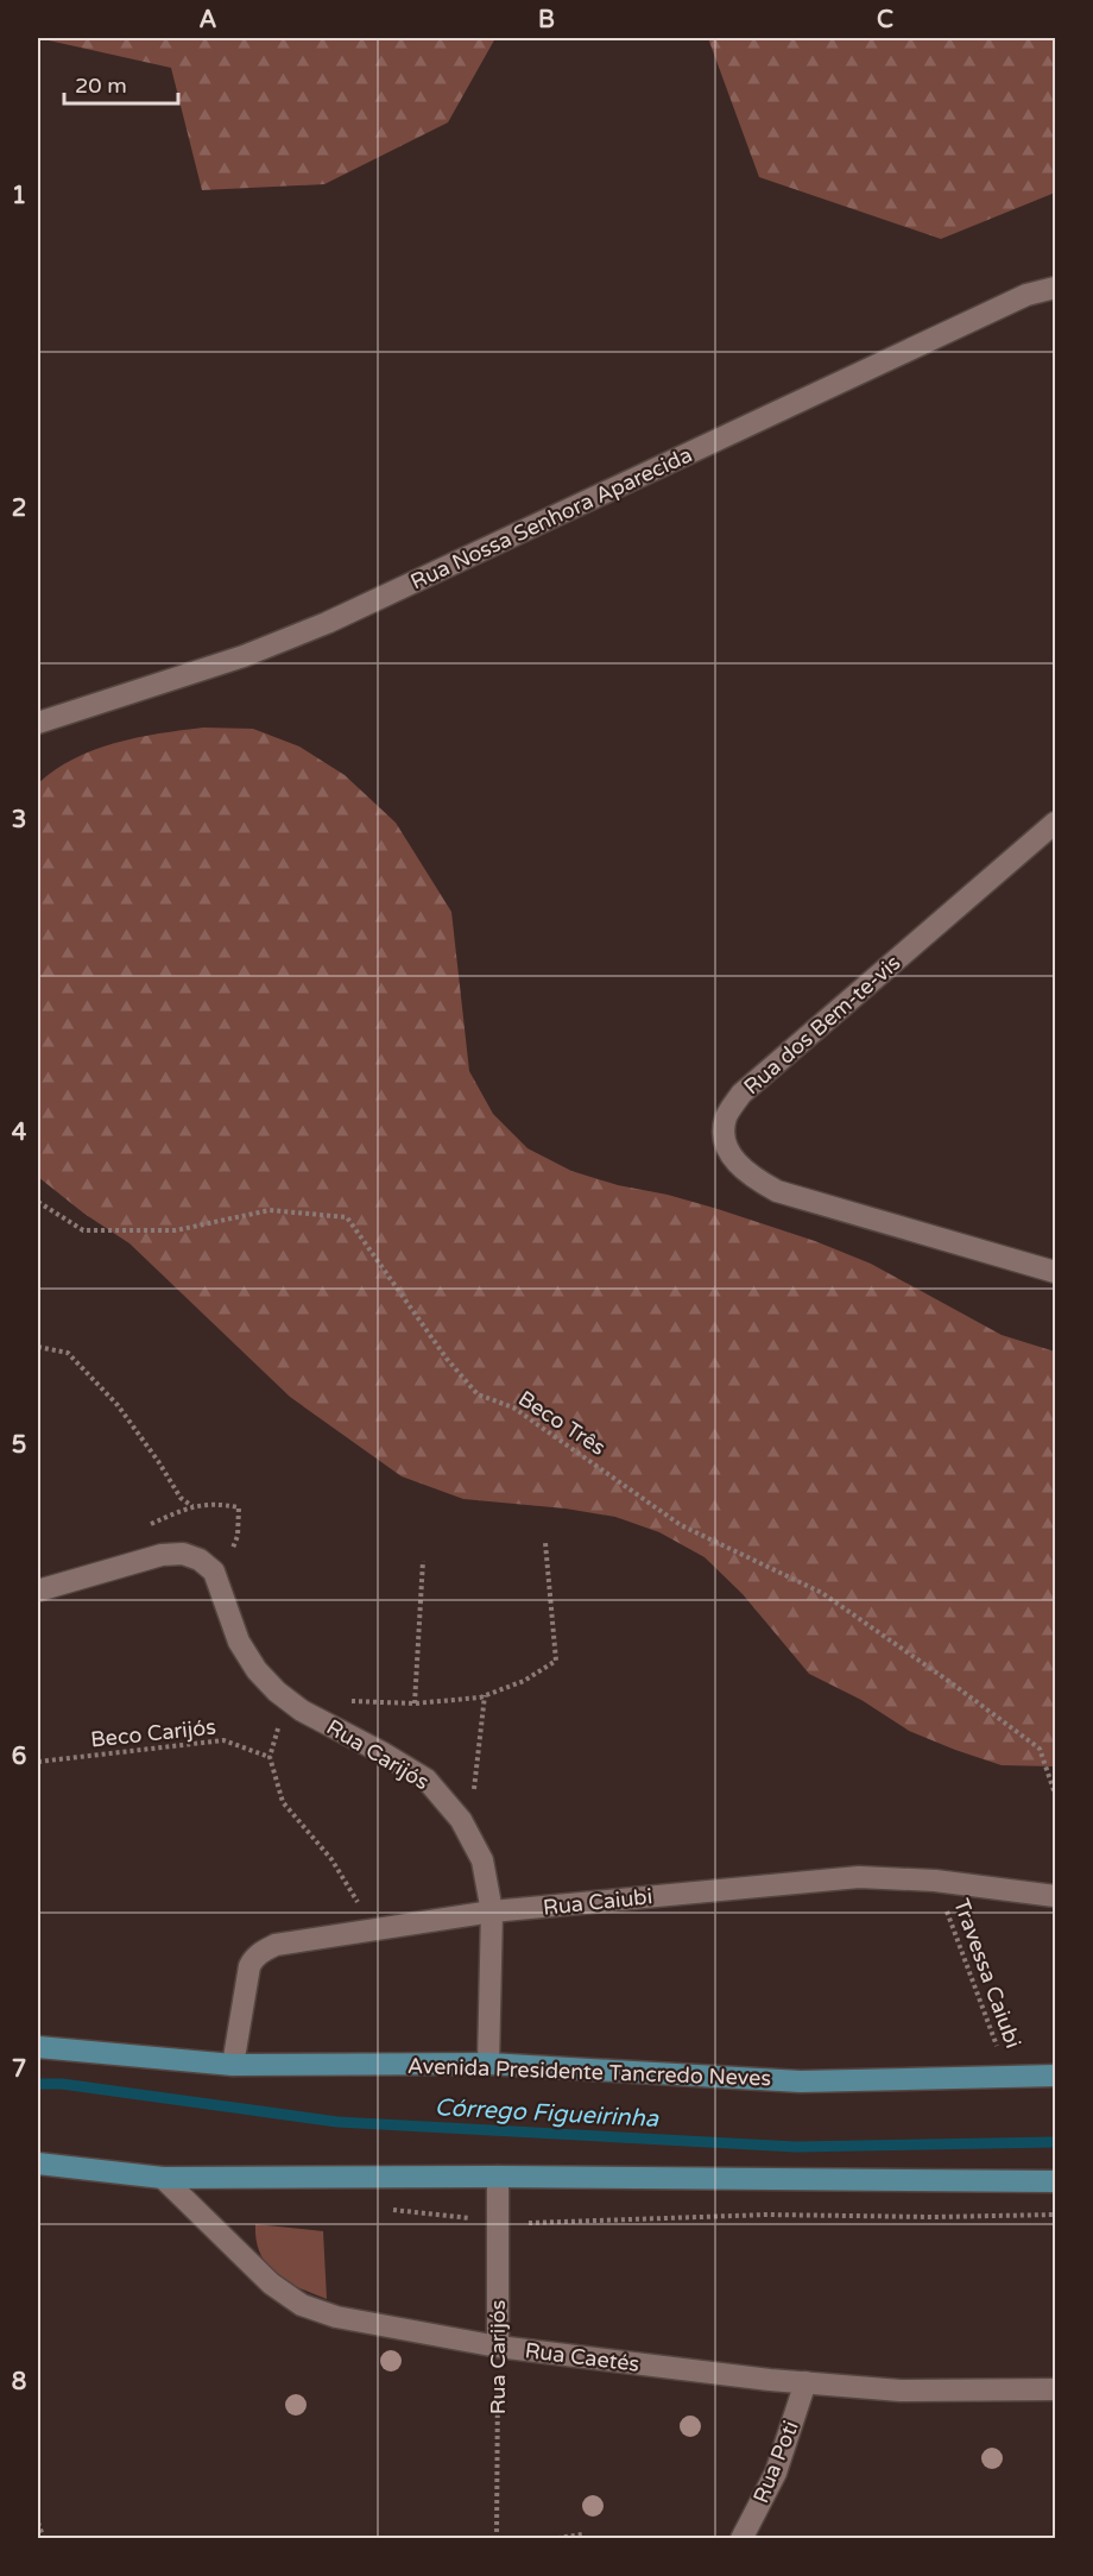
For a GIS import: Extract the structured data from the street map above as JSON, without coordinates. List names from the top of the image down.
{
  "streets": {
    "main road": ["Avenida Presidente Tancredo Neves"],
    "street": [
      "Rua Nossa Senhora Aparecida",
      "Rua dos Bem-te-vis",
      "Rua Carijós",
      "Rua Caiubi",
      "Rua Caetés",
      "Rua Poti"
    ],
    "path": ["Beco Três", "Beco Carijós", "Travessa Caiubi"]
  },
  "crossings": [
    ["Rua Carijós", "Rua Caiubi"],
    ["Rua Carijós", "Avenida Presidente Tancredo Neves"],
    ["Rua Carijós", "Rua Caetés"],
    ["Rua Caiubi", "Travessa Caiubi"],
    ["Rua Caiubi", "Avenida Presidente Tancredo Neves"],
    ["Travessa Caiubi", "Avenida Presidente Tancredo Neves"],
    ["Rua Caetés", "Rua Poti"]
  ],
  "water": ["Córrego Figueirinha"],
  "scale_bar": "20 m",
  "grid": {
    "columns": ["A", "B", "C"],
    "rows": [
      "1",
      "2",
      "3",
      "4",
      "5",
      "6",
      "7",
      "8"
    ]
  }
}
